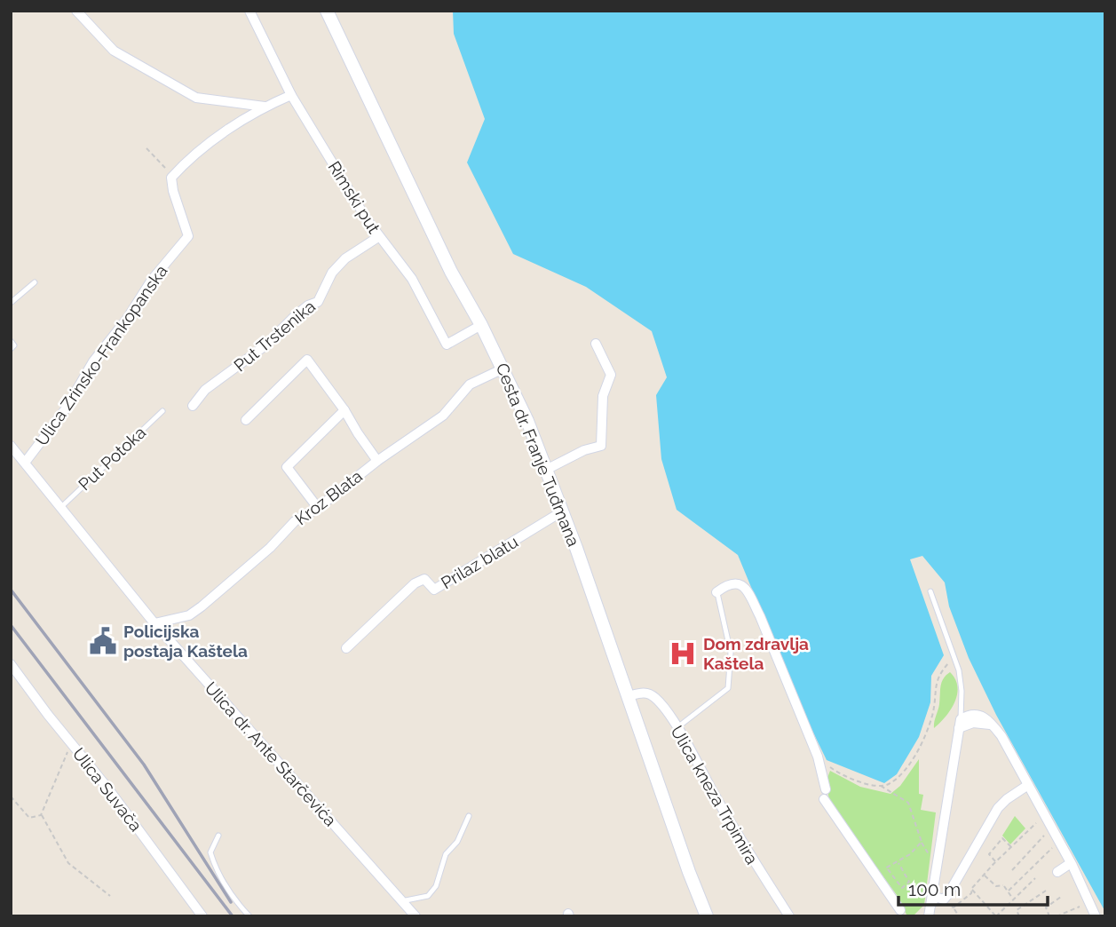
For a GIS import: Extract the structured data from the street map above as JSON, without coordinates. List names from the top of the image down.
{
  "streets": {
    "main road": ["Cesta dr. Franje Tuđmana"],
    "street": [
      "Rimski put",
      "Put Trstenika",
      "Ulica Zrinsko-Frankopanska",
      "Kroz Blata",
      "Prilaz blatu",
      "Ulica dr. Ante Starčevića",
      "Ulica Suvača",
      "Ulica kneza Trpimira"
    ],
    "lane": ["Put Potoka"]
  },
  "crossings": [
    ["Rimski put", "Put Trstenika"],
    ["Rimski put", "Cesta dr. Franje Tuđmana"],
    ["Ulica Zrinsko-Frankopanska", "Ulica dr. Ante Starčevića"],
    ["Cesta dr. Franje Tuđmana", "Kroz Blata"],
    ["Cesta dr. Franje Tuđmana", "Prilaz blatu"],
    ["Cesta dr. Franje Tuđmana", "Ulica kneza Trpimira"],
    ["Put Potoka", "Ulica dr. Ante Starčevića"],
    ["Kroz Blata", "Ulica dr. Ante Starčevića"]
  ],
  "places": {
    "public building": ["Policijska postaja Kaštela"],
    "hospital": ["Dom zdravlja Kaštela"]
  },
  "scale_bar": "100 m"
}
